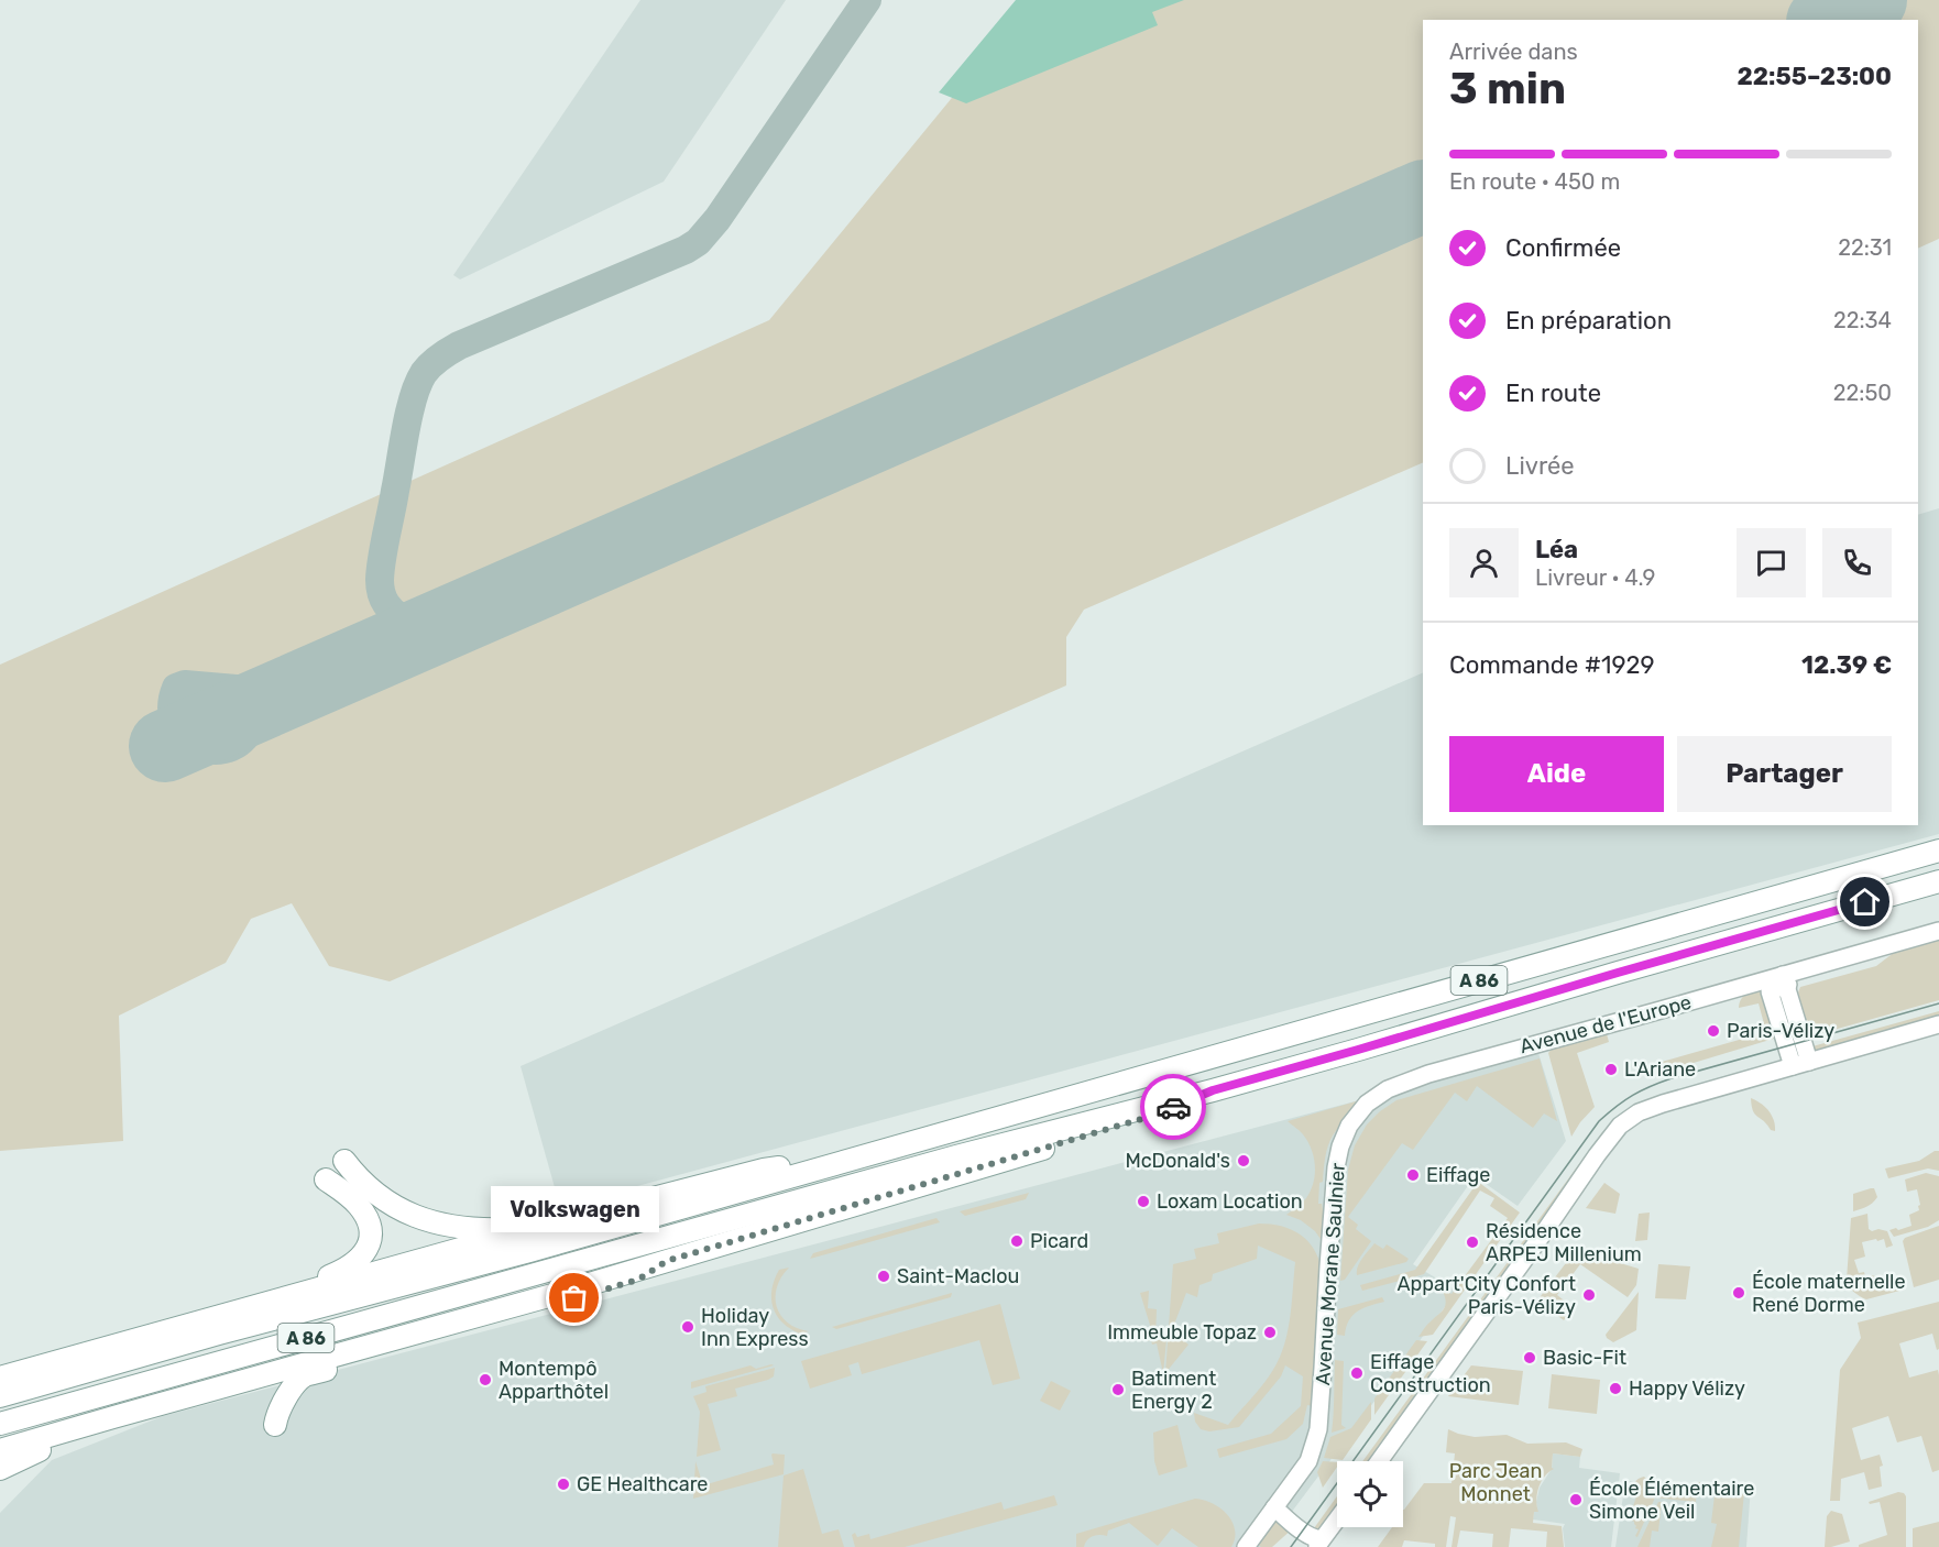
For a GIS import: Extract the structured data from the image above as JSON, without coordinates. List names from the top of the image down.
{
  "streets": {
    "highway": ["A 86"],
    "main road": ["Avenue de l'Europe", "Avenue Morane Saulnier"]
  },
  "crossings": [
    ["Avenue de l'Europe", "Avenue Morane Saulnier"]
  ],
  "parks": ["Parc Jean Monnet"],
  "places": [
    "Paris-Vélizy",
    "L'Ariane",
    "McDonald's",
    "Eiffage",
    "Loxam Location",
    "Picard",
    "Résidence ARPEJ Millenium",
    "Saint-Maclou",
    "École maternelle René Dorme",
    "Appart'City Confort Paris-Vélizy",
    "Volkswagen",
    "Holiday Inn Express",
    "Immeuble Topaz",
    "Basic-Fit",
    "Eiffage Construction",
    "Montempô Apparthôtel",
    "Happy Vélizy",
    "Batiment Energy 2",
    "GE Healthcare",
    "École Élémentaire Simone Veil"
  ],
  "page": {
    "heading": ["3 min", "Arrivée dans", "22:55–23:00"],
    "panel": [
      "Léa",
      "Livreur · 4.9",
      "Commande #1929",
      "12.39 €"
    ],
    "bar": "En route · 450 m",
    "list": [
      ["Confirmée", "22:31"],
      ["En préparation", "22:34"],
      ["En route", "22:50"],
      "Livrée"
    ],
    "buttons": ["Aide", "Partager"],
    "bubble": "Volkswagen"
  }
}
